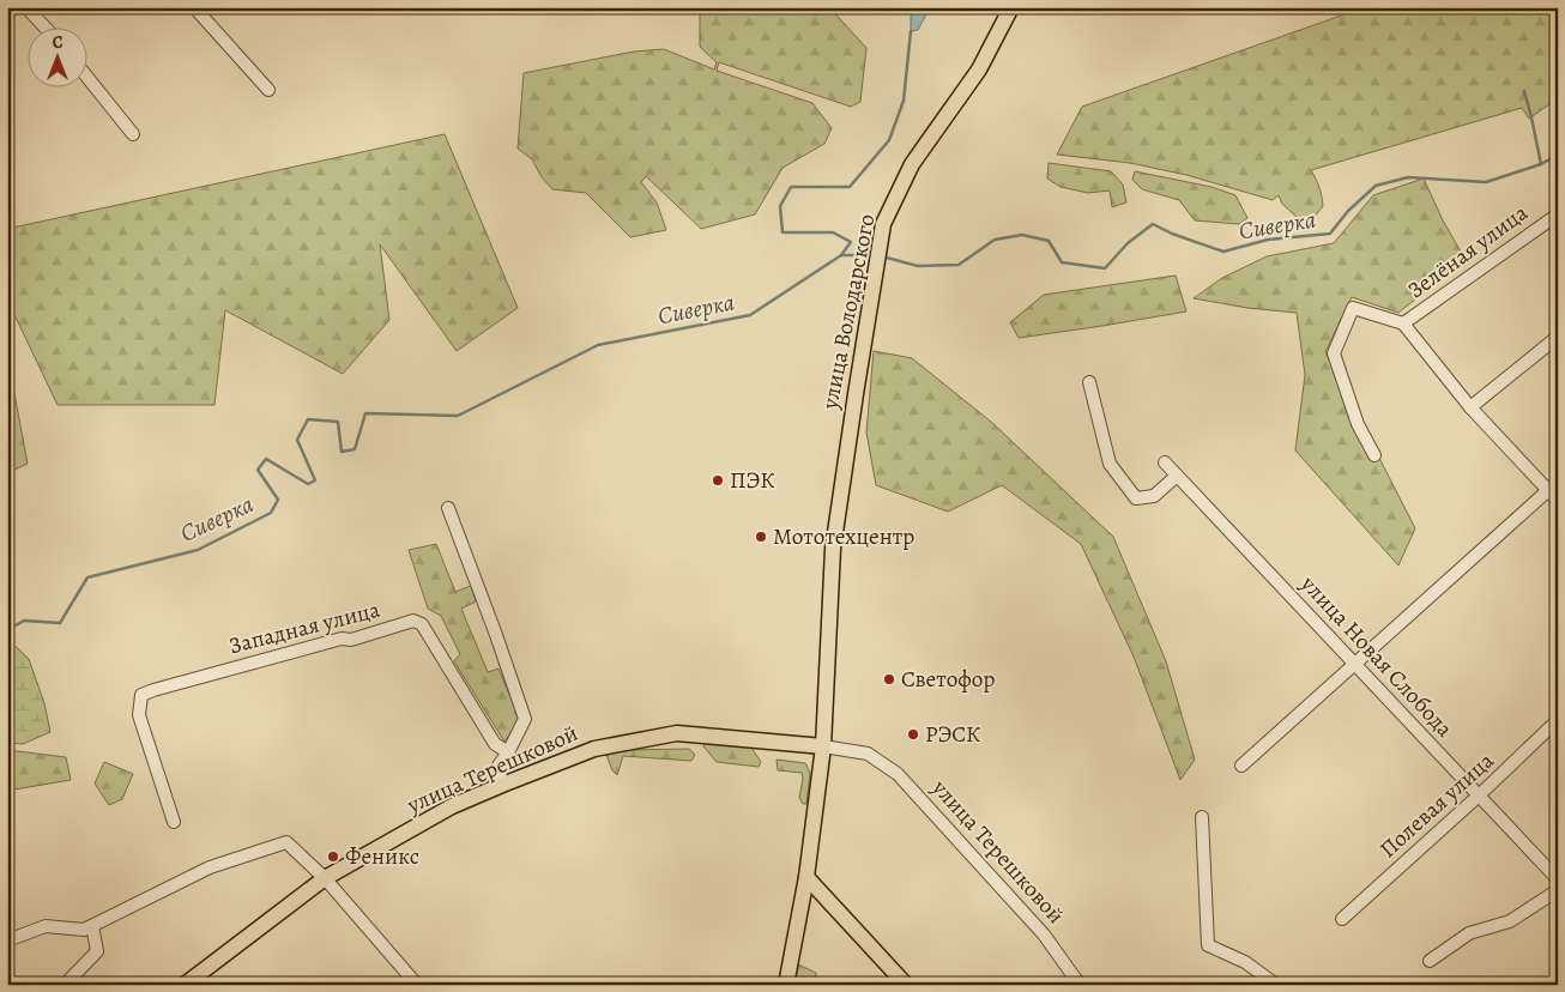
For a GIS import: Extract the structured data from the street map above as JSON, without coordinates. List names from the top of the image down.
{
  "streets": {
    "main road": ["улица Володарского", "улица Терешковой"],
    "street": [
      "Зелёная улица",
      "Западная улица",
      "улица Новая Слобода",
      "Полевая улица"
    ]
  },
  "crossings": [
    ["улица Володарского", "улица Терешковой"],
    ["улица Новая Слобода", "Полевая улица"]
  ],
  "water": ["Сиверка"],
  "places": [
    "ПЭК",
    "Мототехцентр",
    "Светофор",
    "РЭСК",
    "Феникс"
  ],
  "north": "top"
}
